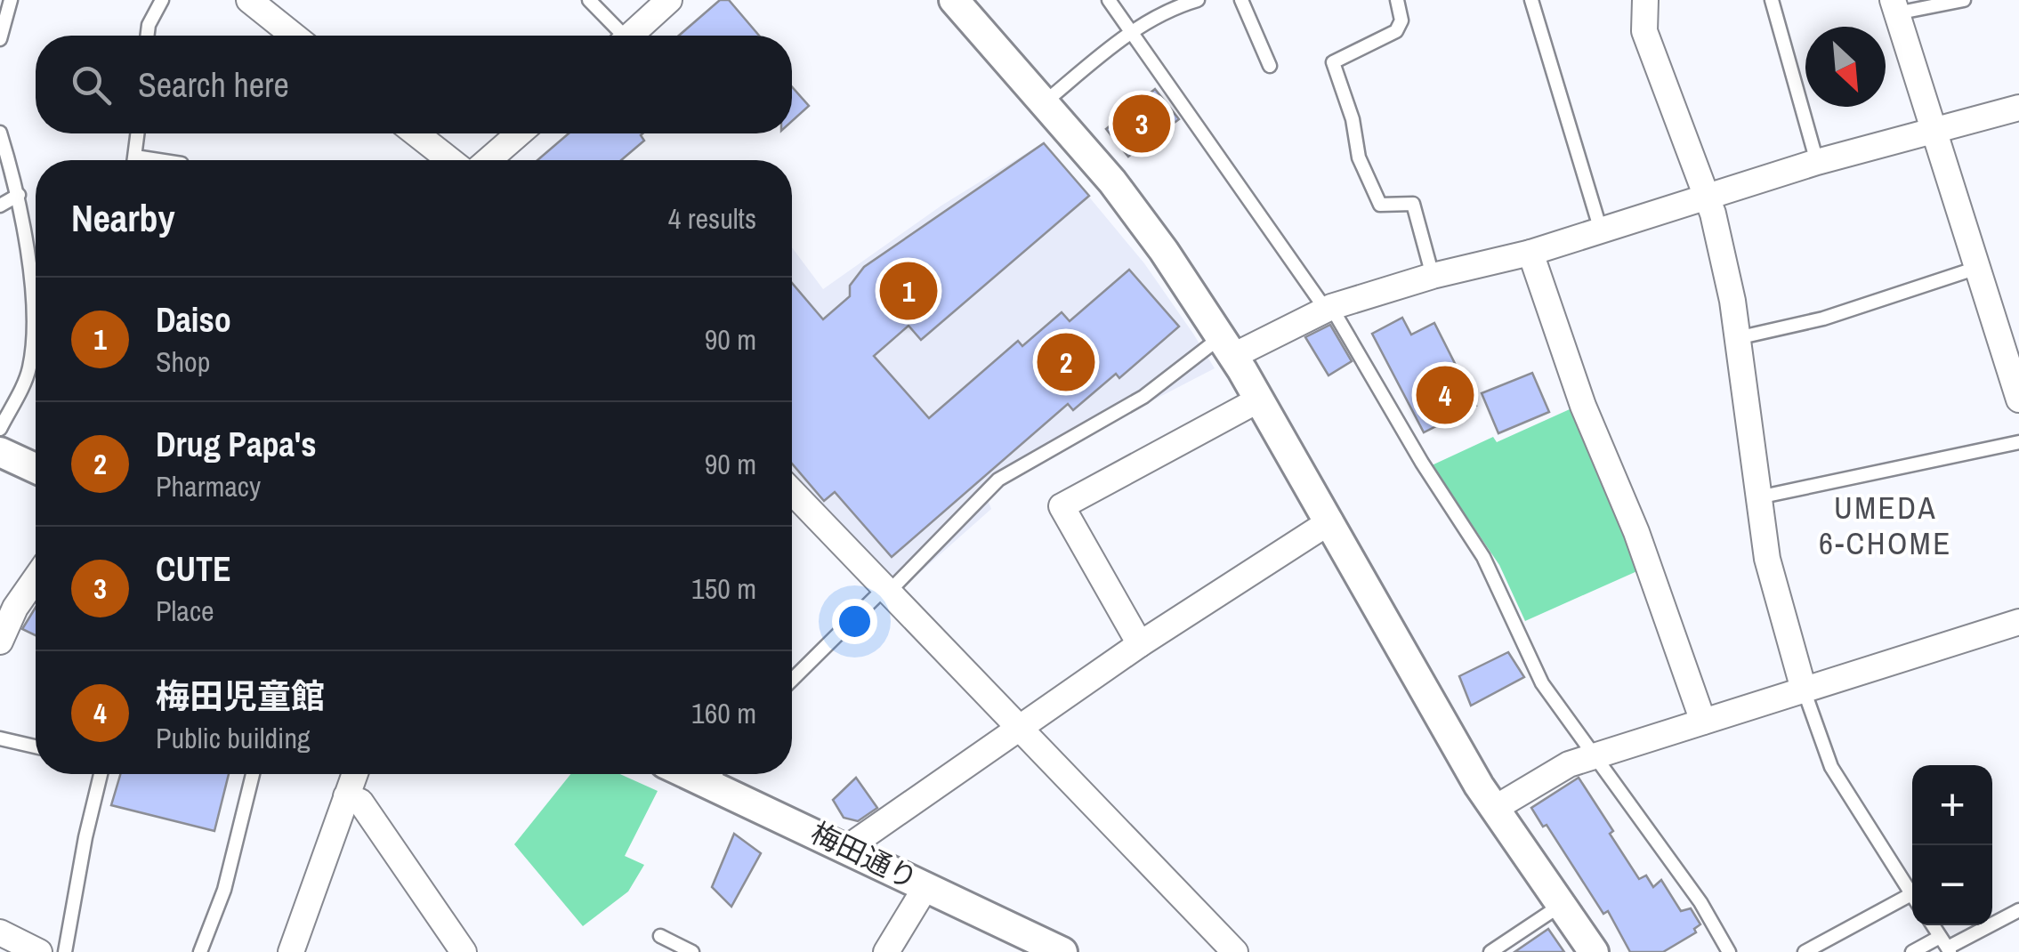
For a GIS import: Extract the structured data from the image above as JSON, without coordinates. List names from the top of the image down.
{
  "streets": {
    "street": ["梅田通り"]
  },
  "districts": ["UMEDA 6-CHOME"],
  "north": "bottom right",
  "page": {
    "search": "Search here",
    "pins": [
      "3",
      "1",
      "2",
      "4"
    ],
    "heading": ["Nearby", "4 results"],
    "list": [
      {
        "mark": "1",
        "name": "Daiso",
        "note": "Shop",
        "value": "90 m"
      },
      {
        "mark": "2",
        "name": "Drug Papa's",
        "note": "Pharmacy",
        "value": "90 m"
      },
      {
        "mark": "3",
        "name": "CUTE",
        "note": "Place",
        "value": "150 m"
      },
      {
        "mark": "4",
        "name": "梅田児童館",
        "note": "Public building",
        "value": "160 m"
      }
    ],
    "map_buttons": ["+", "−"]
  }
}
